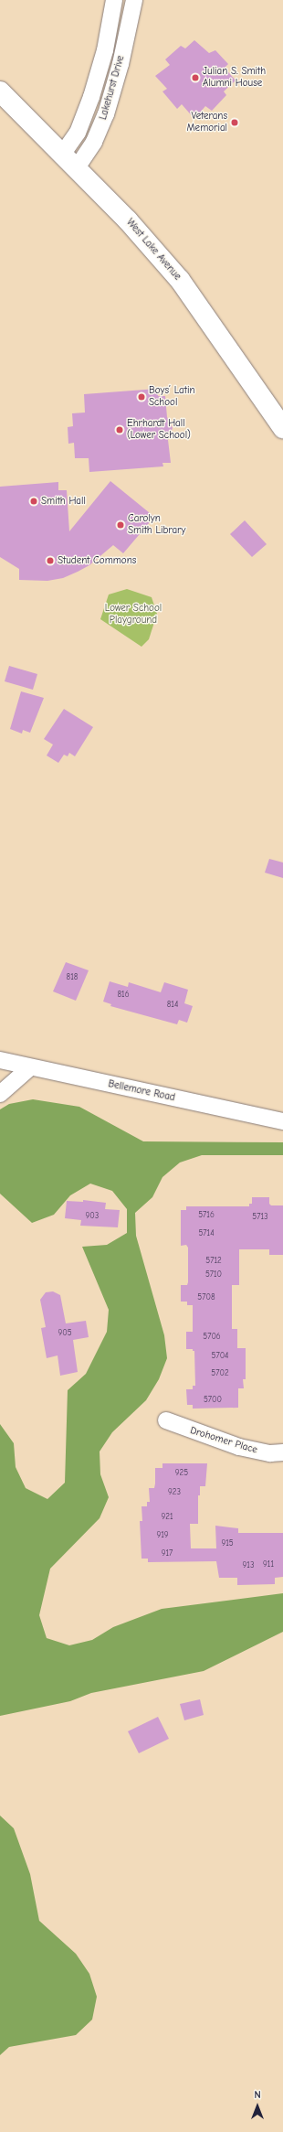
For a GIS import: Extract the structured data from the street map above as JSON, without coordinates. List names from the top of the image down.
{
  "streets": {
    "street": [
      "Lakehurst Drive",
      "West Lake Avenue",
      "Bellemore Road",
      "Drohomer Place"
    ]
  },
  "crossings": [
    ["Lakehurst Drive", "West Lake Avenue"]
  ],
  "parks": ["Lower School Playground"],
  "places": [
    "Julian S. Smith Alumni House",
    "Veterans Memorial",
    "Boys’ Latin School",
    "Ehrhardt Hall (Lower School)",
    "Smith Hall",
    "Carolyn Smith Library",
    "Student Commons"
  ],
  "house_numbers": [
    "818",
    "816",
    "814",
    "5716",
    "903",
    "5713",
    "5714",
    "5712",
    "5710",
    "5708",
    "905",
    "5706",
    "5704",
    "5702",
    "5700",
    "925",
    "923",
    "921",
    "919",
    "915",
    "917",
    "911",
    "913"
  ],
  "north": "top"
}
